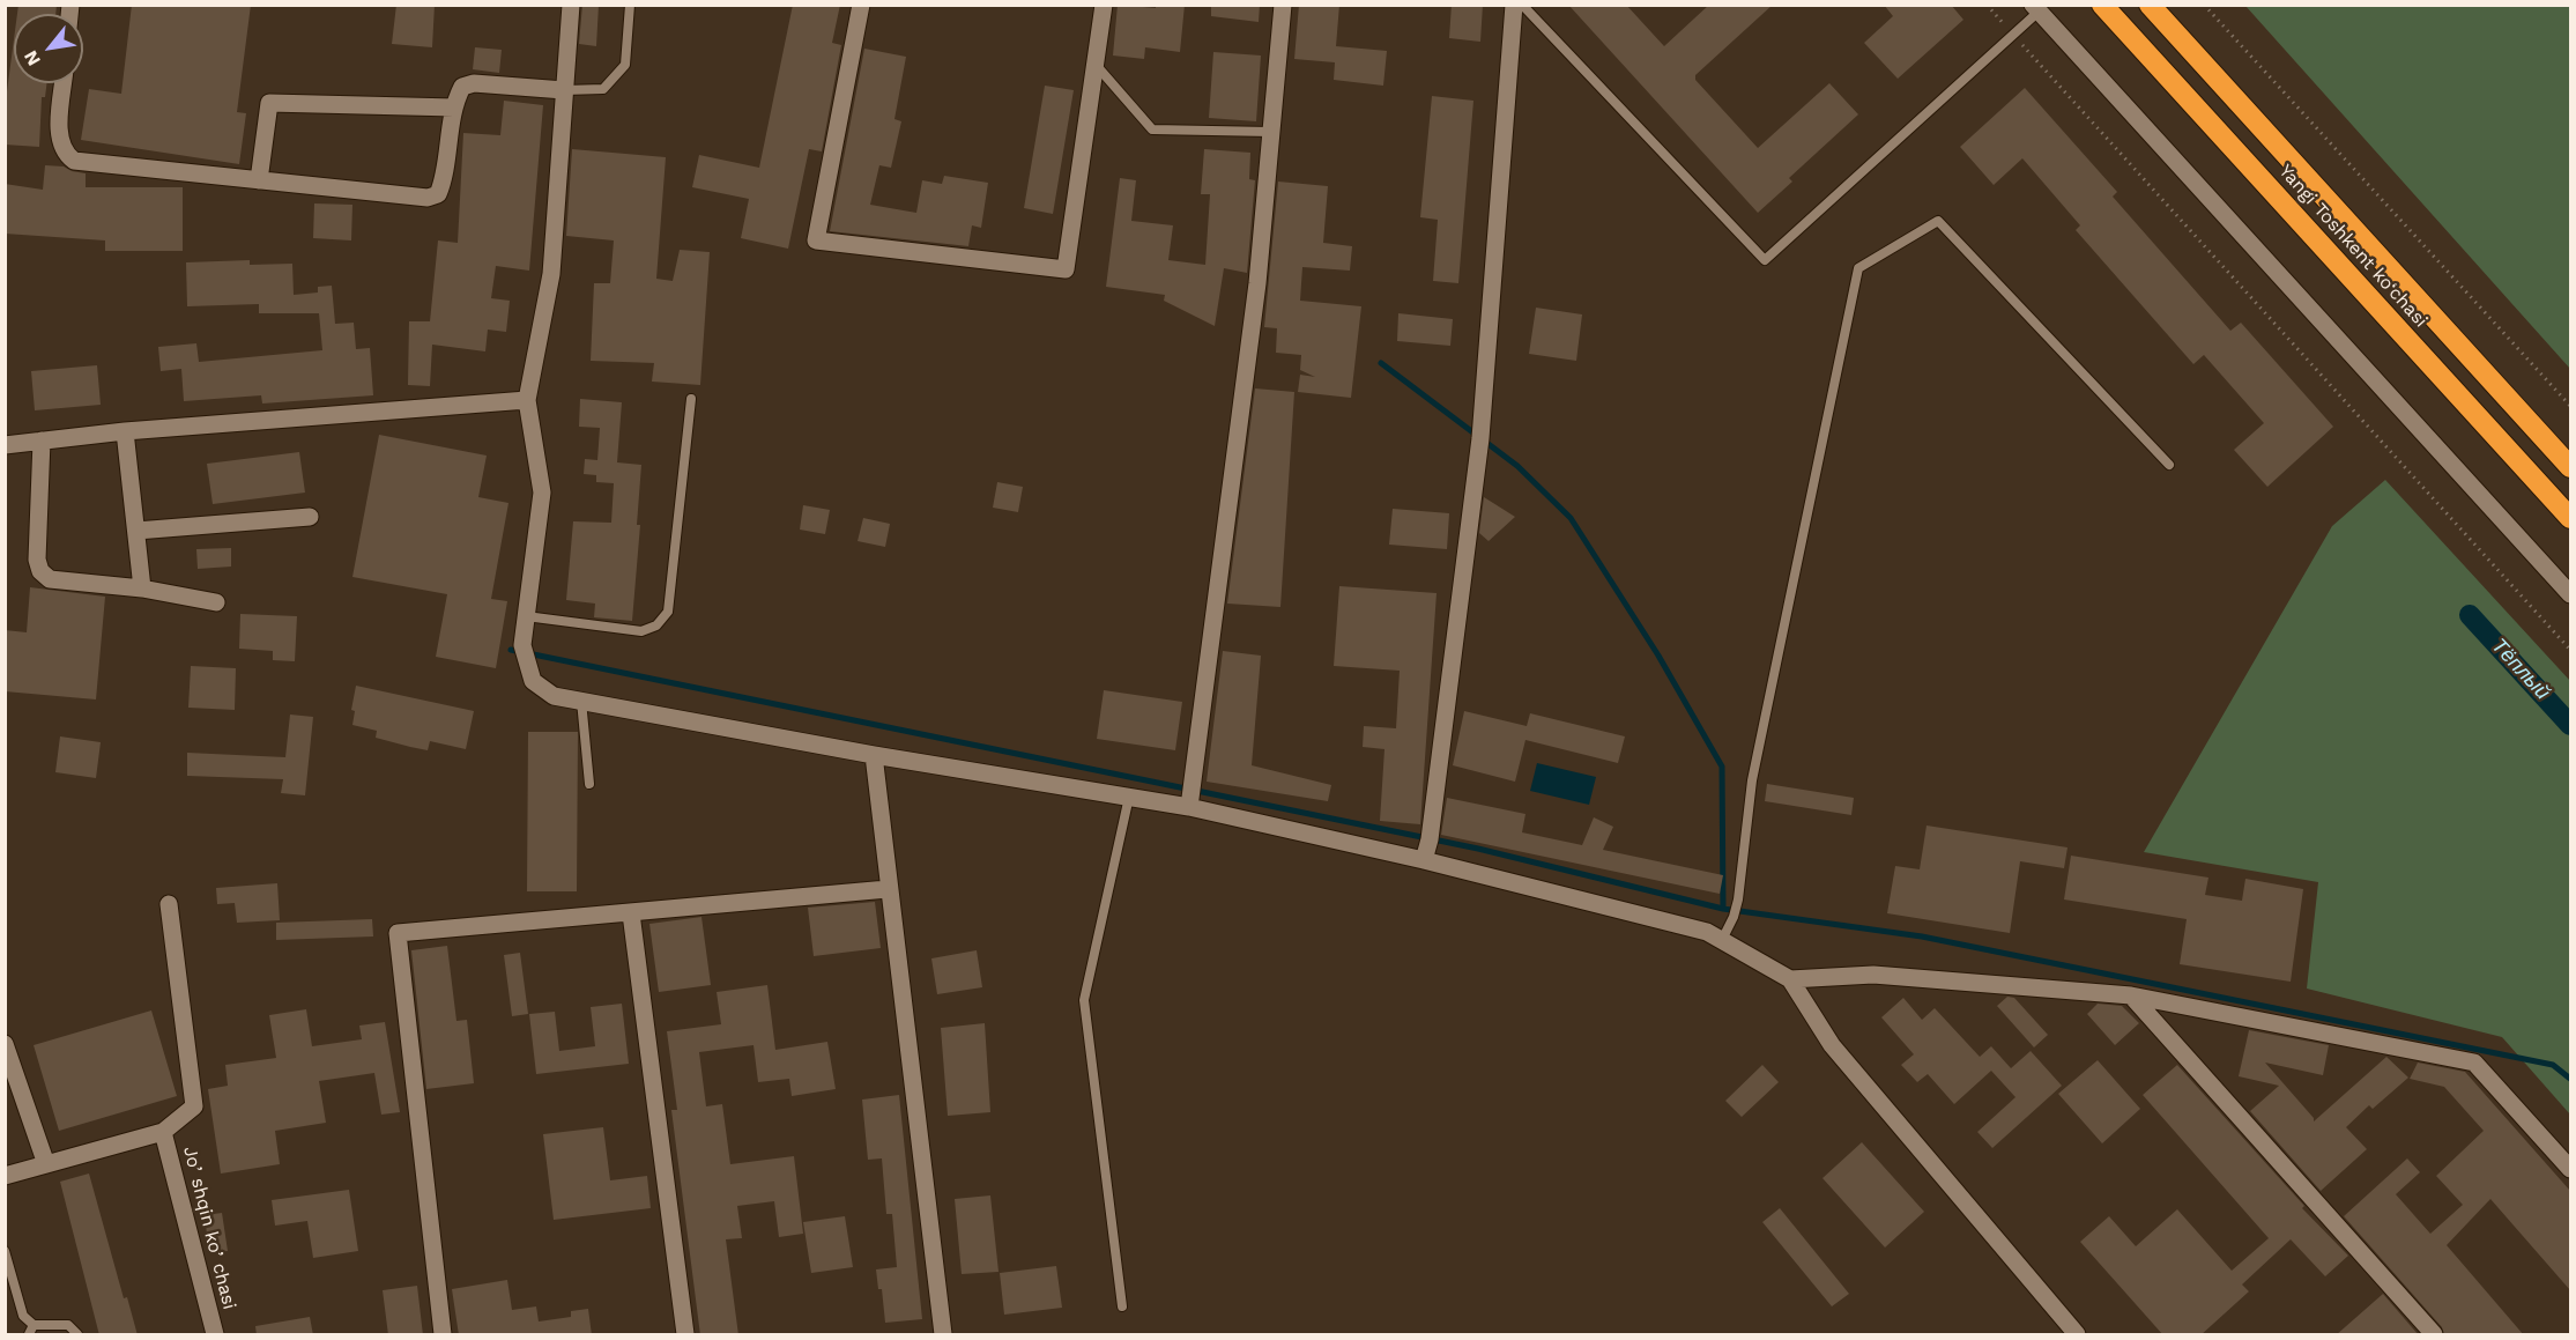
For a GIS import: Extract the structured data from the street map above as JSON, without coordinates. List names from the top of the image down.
{
  "streets": {
    "highway": ["Yangi Toshkent ko‘chasi"],
    "street": ["Joʼshqin koʼchasi"]
  },
  "water": ["Тёплый"],
  "north": "bottom left"
}
